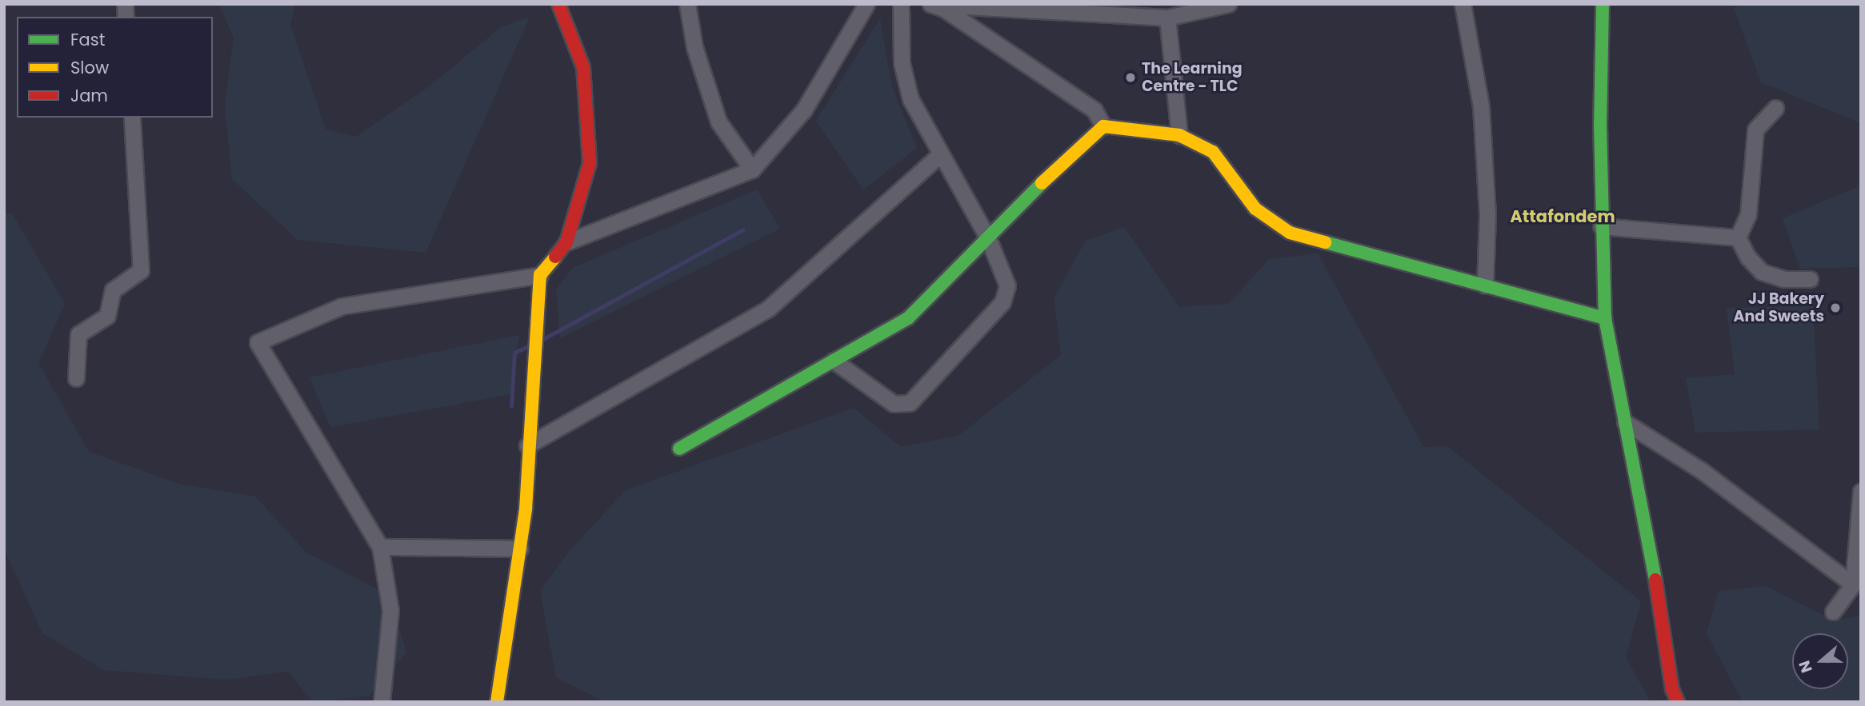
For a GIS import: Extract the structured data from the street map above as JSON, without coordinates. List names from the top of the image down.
{
  "districts": ["Attafondem"],
  "places": ["The Learning Centre - TLC", "JJ Bakery And Sweets"],
  "legend": ["Fast", "Slow", "Jam"],
  "north": "left"
}
